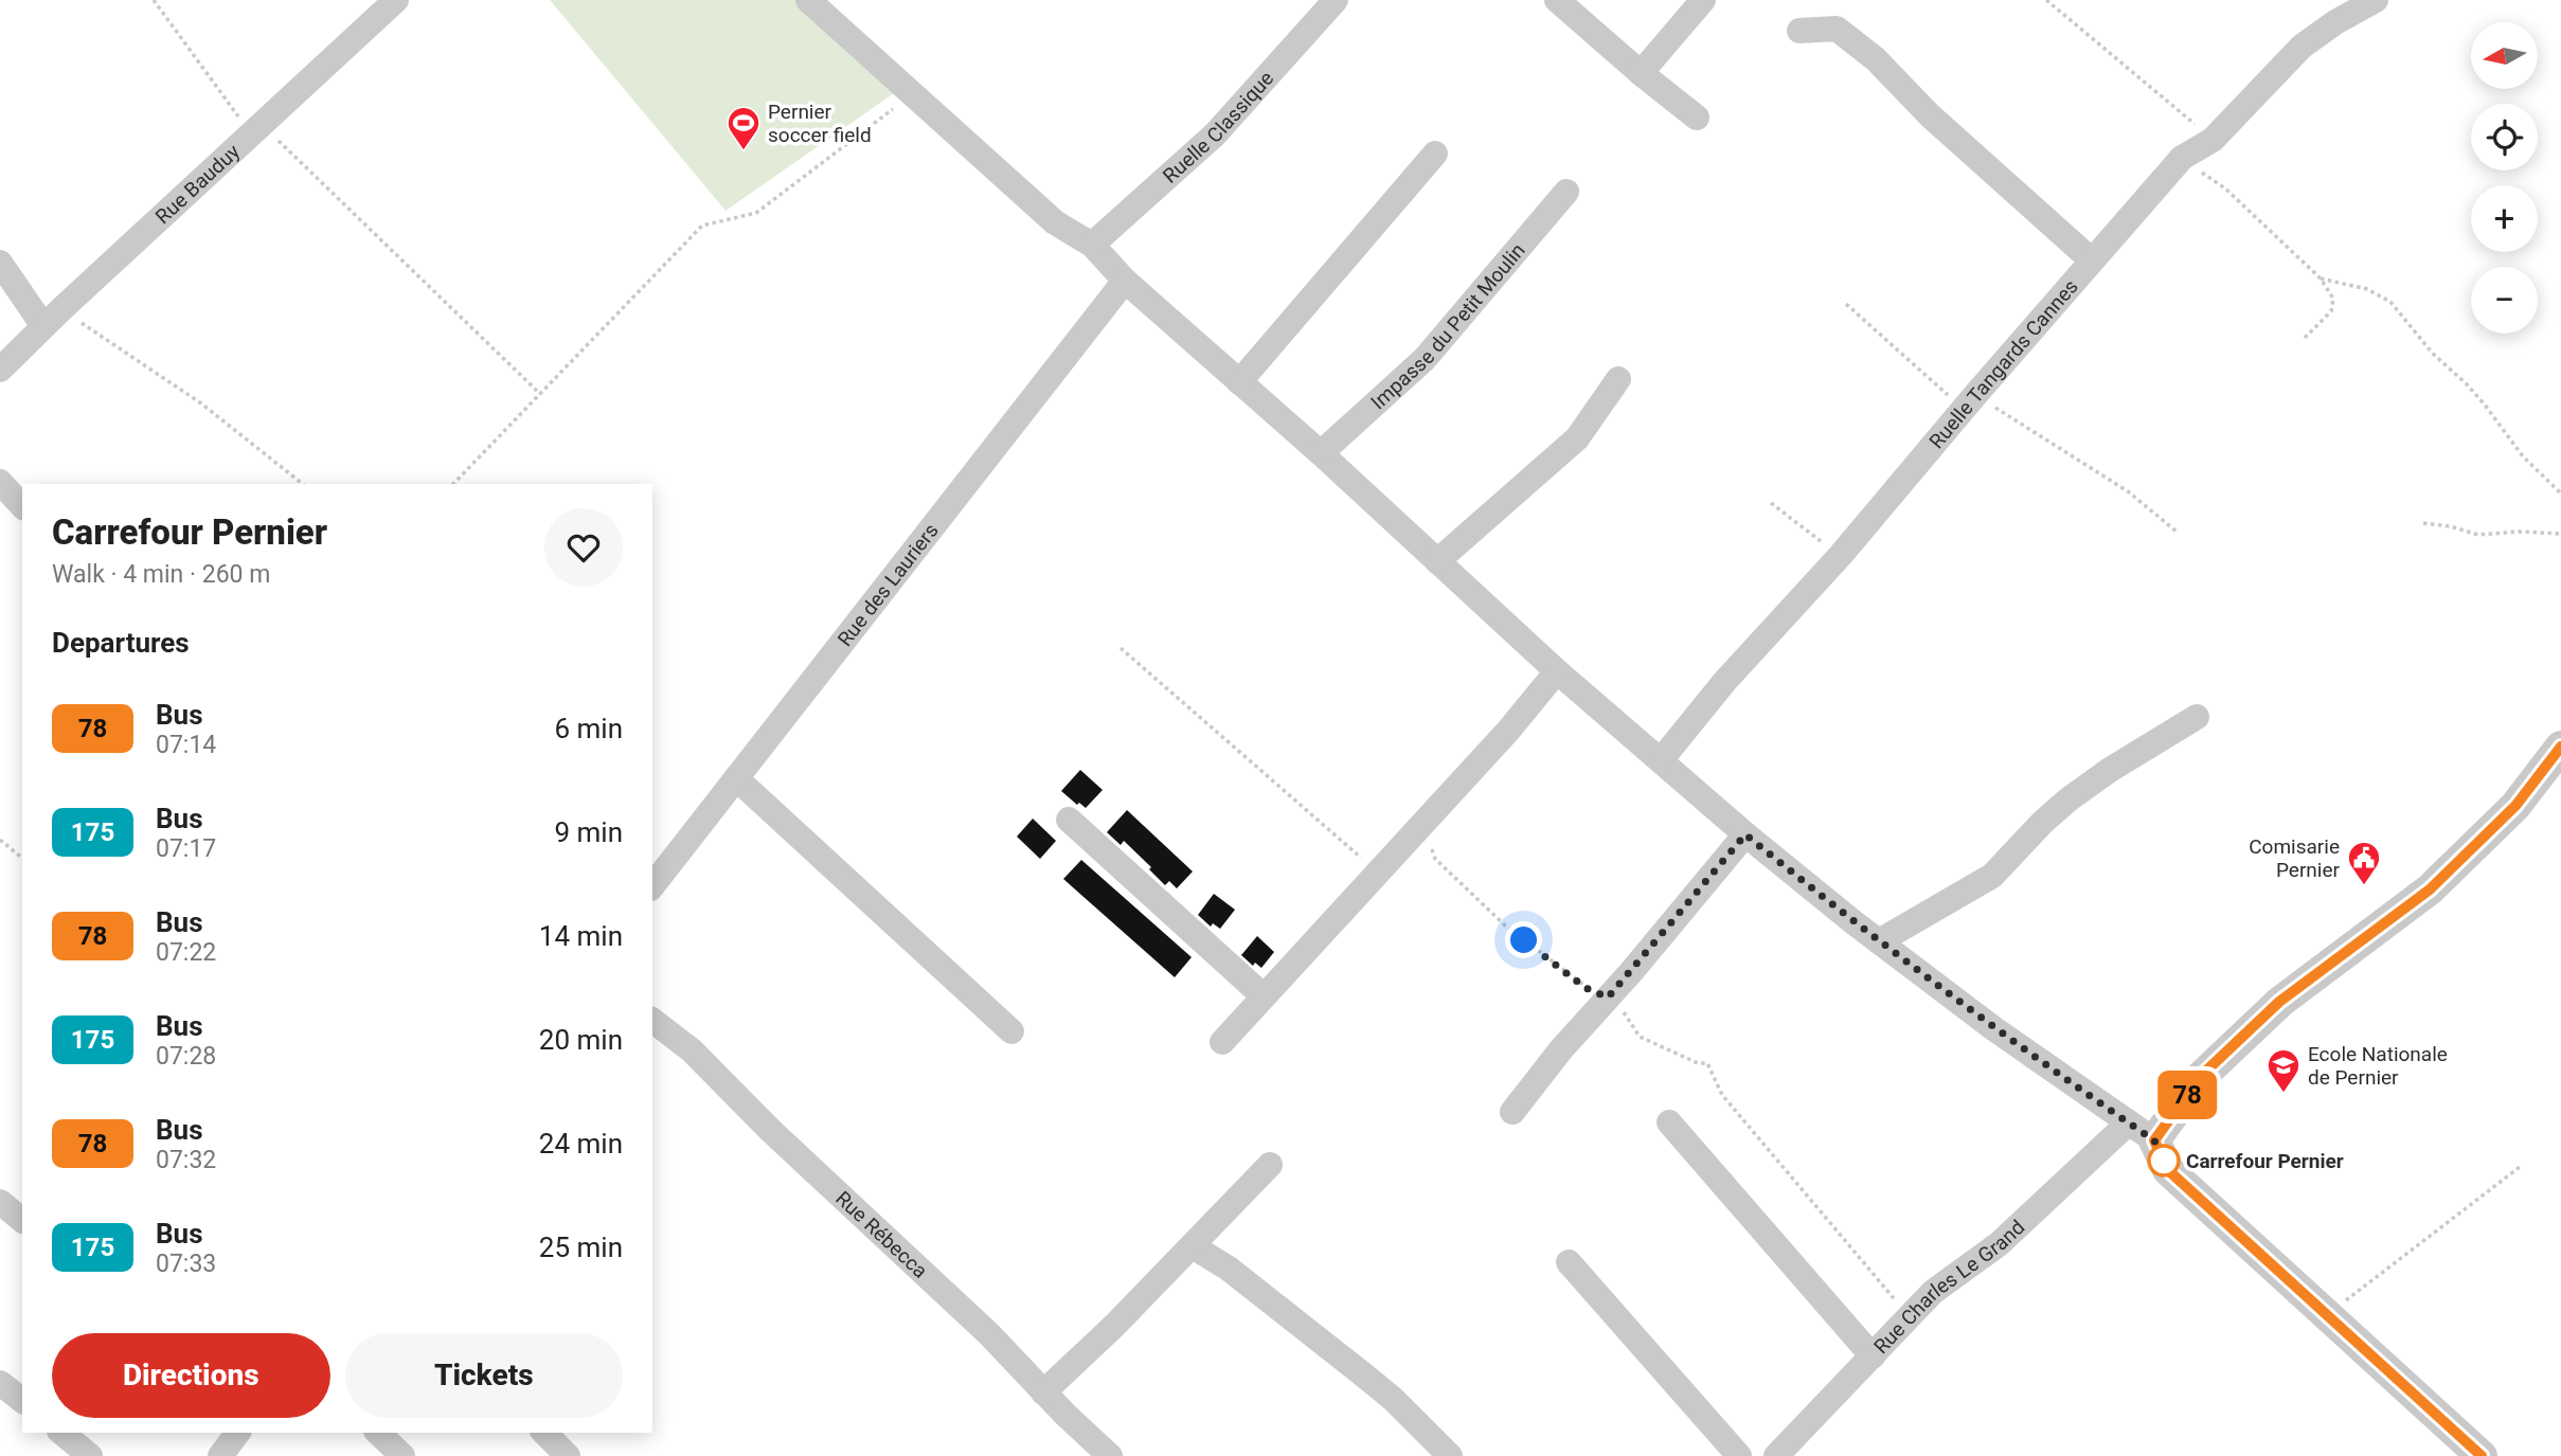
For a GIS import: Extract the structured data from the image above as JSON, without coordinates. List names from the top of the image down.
{
  "streets": {
    "street": [
      "Ruelle Classique",
      "Rue Bauduy",
      "Impasse du Petit Moulin",
      "Ruelle Tangards Cannes",
      "Rue des Lauriers",
      "Rue Rébecca",
      "Rue Charles Le Grand"
    ]
  },
  "places": {
    "sports": ["Pernier soccer field"],
    "public building": ["Comisarie Pernier"],
    "school or university": ["Ecole Nationale de Pernier"],
    "other": ["Carrefour Pernier"]
  },
  "lines": ["bus line 78"],
  "north": "left",
  "page": {
    "on_map": "78",
    "map_buttons": ["+", "−"],
    "heading": [
      ["Carrefour Pernier", "Walk · 4 min · 260 m"],
      "Departures"
    ],
    "list": [
      {
        "mark": "78",
        "name": "Bus",
        "note": "07:14",
        "value": "6 min"
      },
      {
        "mark": "175",
        "name": "Bus",
        "note": "07:17",
        "value": "9 min"
      },
      {
        "mark": "78",
        "name": "Bus",
        "note": "07:22",
        "value": "14 min"
      },
      {
        "mark": "175",
        "name": "Bus",
        "note": "07:28",
        "value": "20 min"
      },
      {
        "mark": "78",
        "name": "Bus",
        "note": "07:32",
        "value": "24 min"
      },
      {
        "mark": "175",
        "name": "Bus",
        "note": "07:33",
        "value": "25 min"
      }
    ],
    "buttons": ["Directions", "Tickets"]
  }
}
